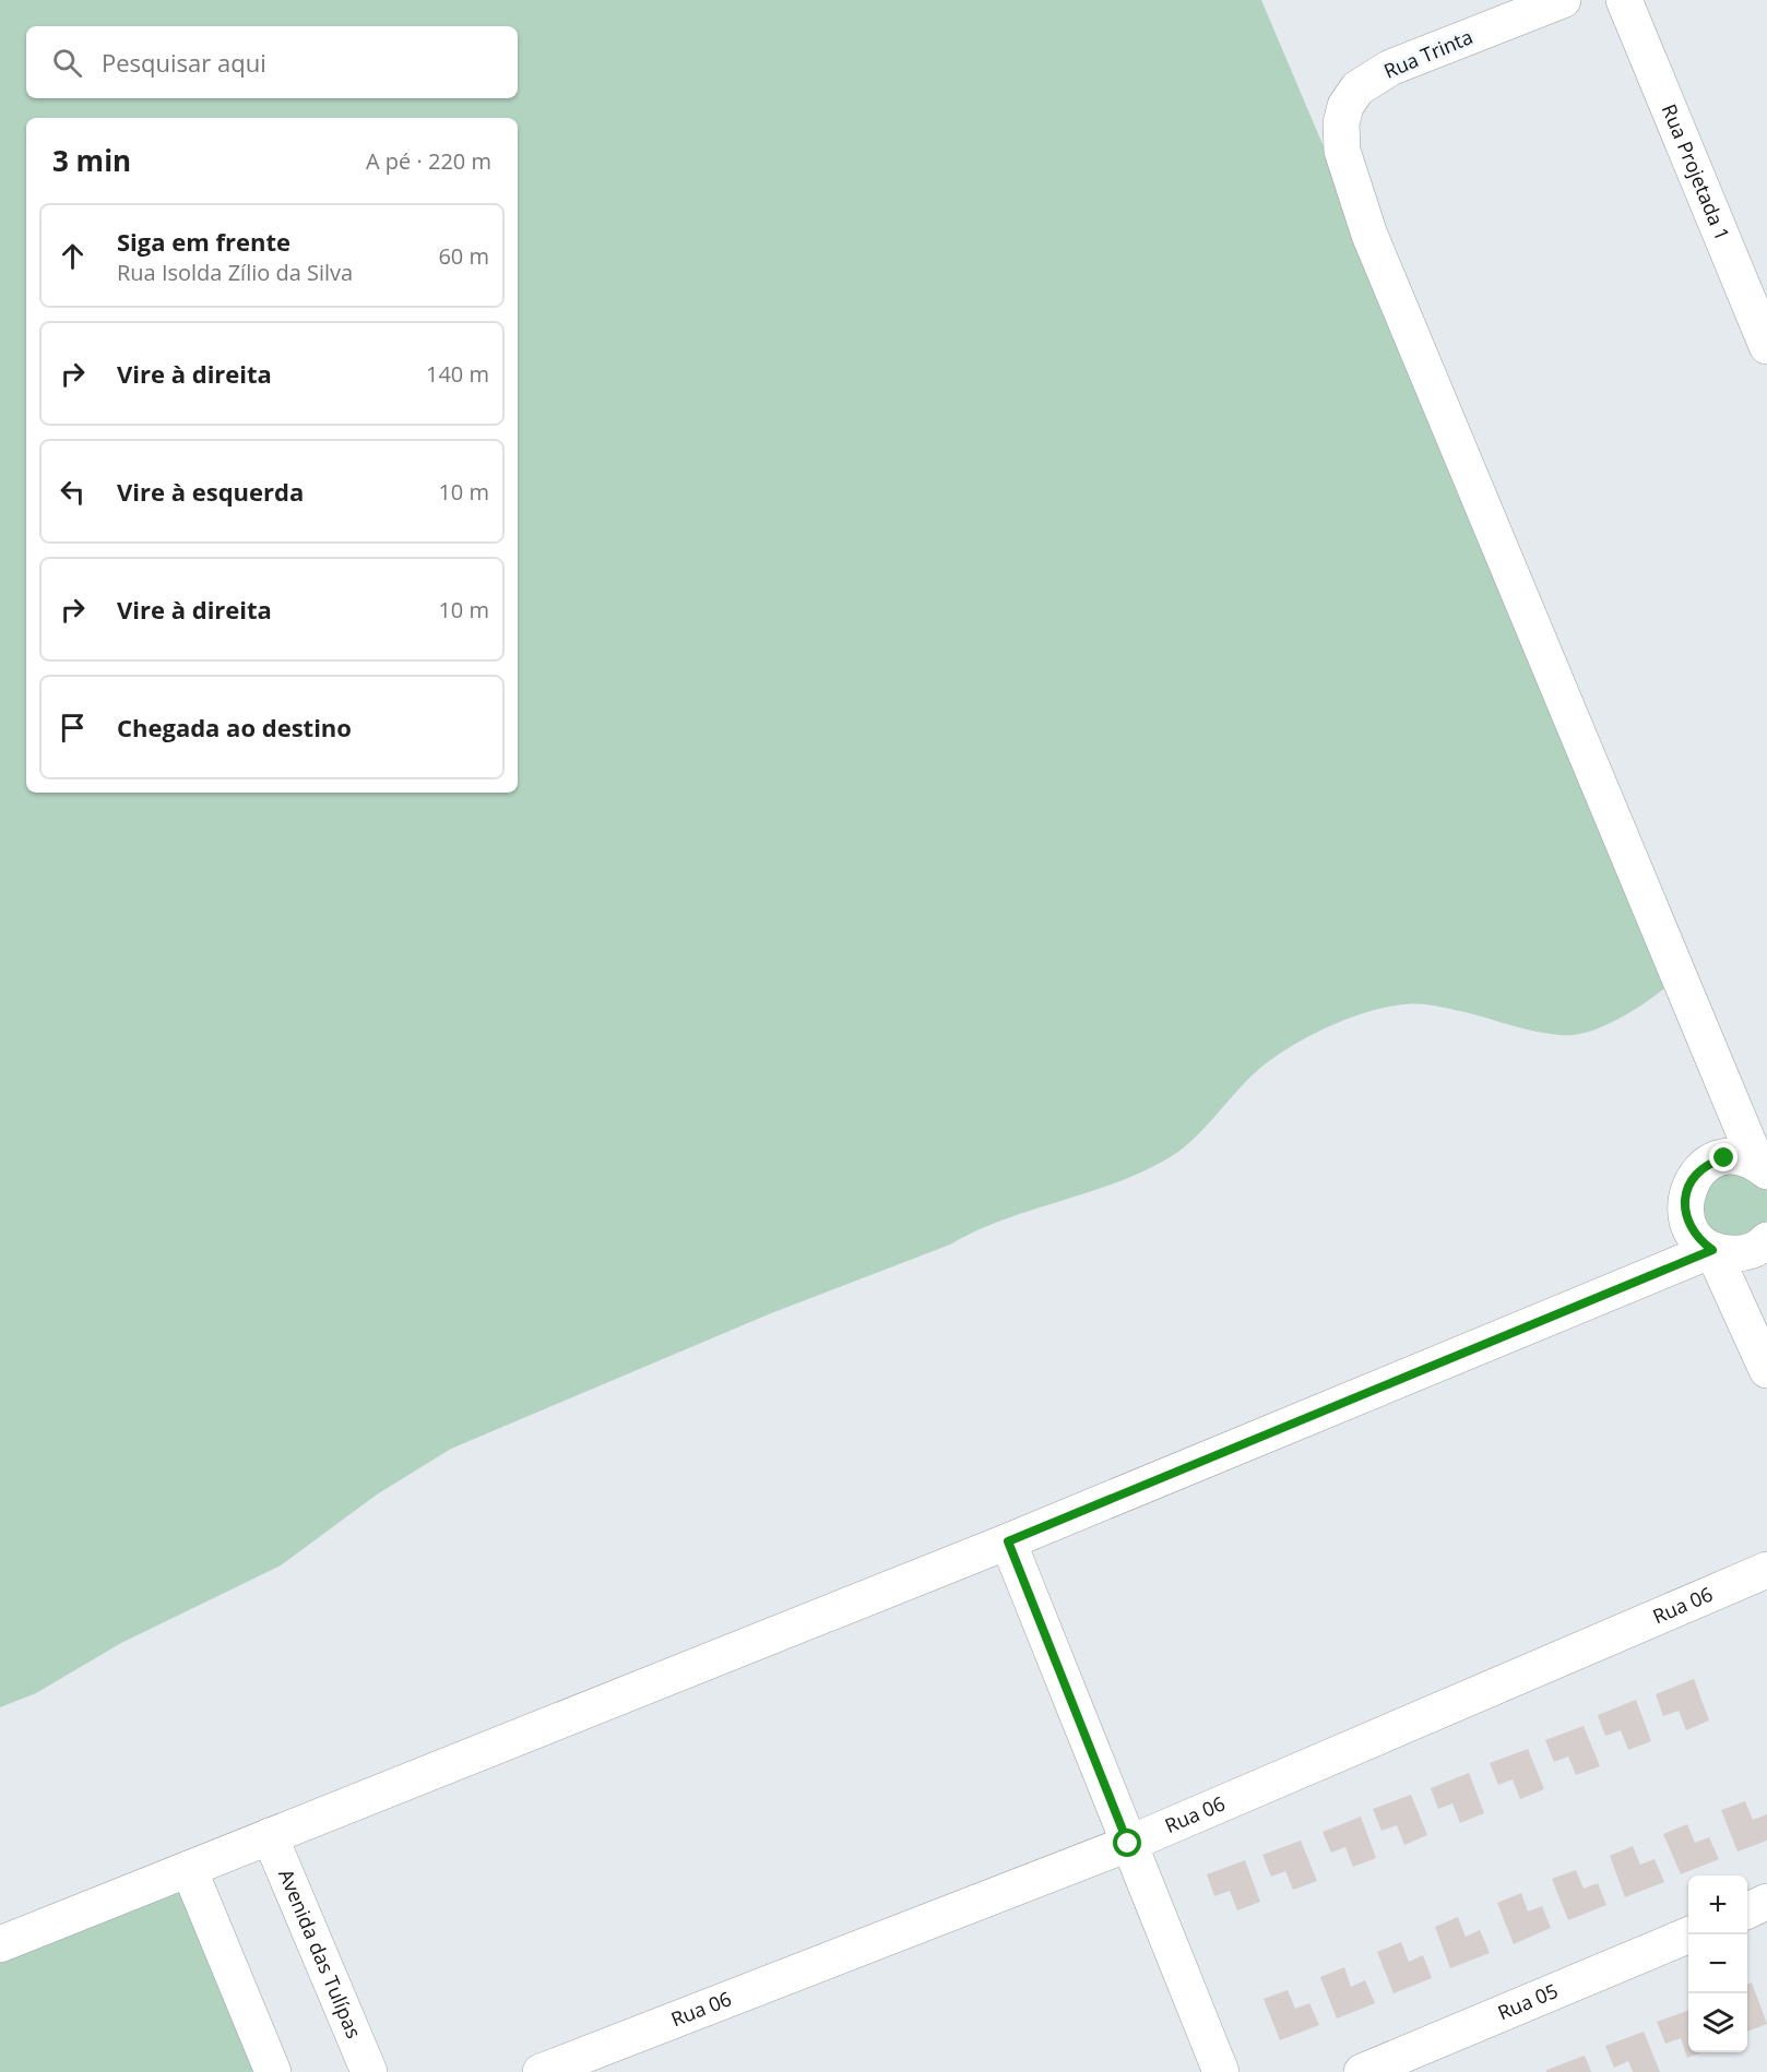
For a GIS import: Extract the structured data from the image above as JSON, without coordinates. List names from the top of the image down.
{
  "streets": {
    "street": [
      "Rua Trinta",
      "Rua Projetada 1",
      "Rua 06",
      "Avenida das Tulípas",
      "Rua 05"
    ]
  },
  "page": {
    "search": "Pesquisar aqui",
    "heading": ["3 min", "A pé · 220 m"],
    "list": [
      ["Siga em frente", "Rua Isolda Zílio da Silva", "60 m"],
      ["Vire à direita", "140 m"],
      ["Vire à esquerda", "10 m"],
      ["Vire à direita", "10 m"],
      "Chegada ao destino"
    ],
    "map_buttons": ["+", "−"]
  }
}
